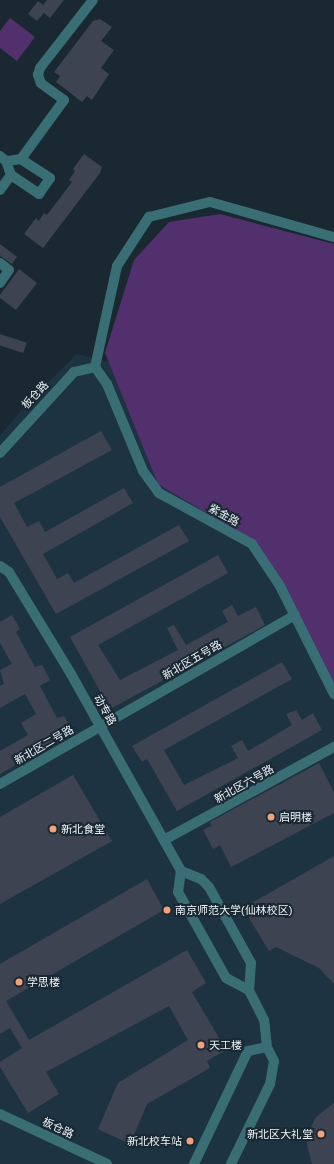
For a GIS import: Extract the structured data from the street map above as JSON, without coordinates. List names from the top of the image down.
{
  "streets": {
    "street": [
      "板仓路",
      "紫金路",
      "新北区五号路",
      "动专路",
      "新北区二号路",
      "新北区六号路"
    ]
  },
  "crossings": [
    ["板仓路", "紫金路"],
    ["紫金路", "新北区五号路"],
    ["新北区五号路", "动专路"],
    ["新北区五号路", "新北区二号路"],
    ["动专路", "新北区二号路"],
    ["动专路", "新北区六号路"]
  ],
  "places": [
    "启明楼",
    "新北食堂",
    "南京师范大学(仙林校区)",
    "学思楼",
    "天工楼",
    "新北区大礼堂",
    "新北校车站"
  ]
}
